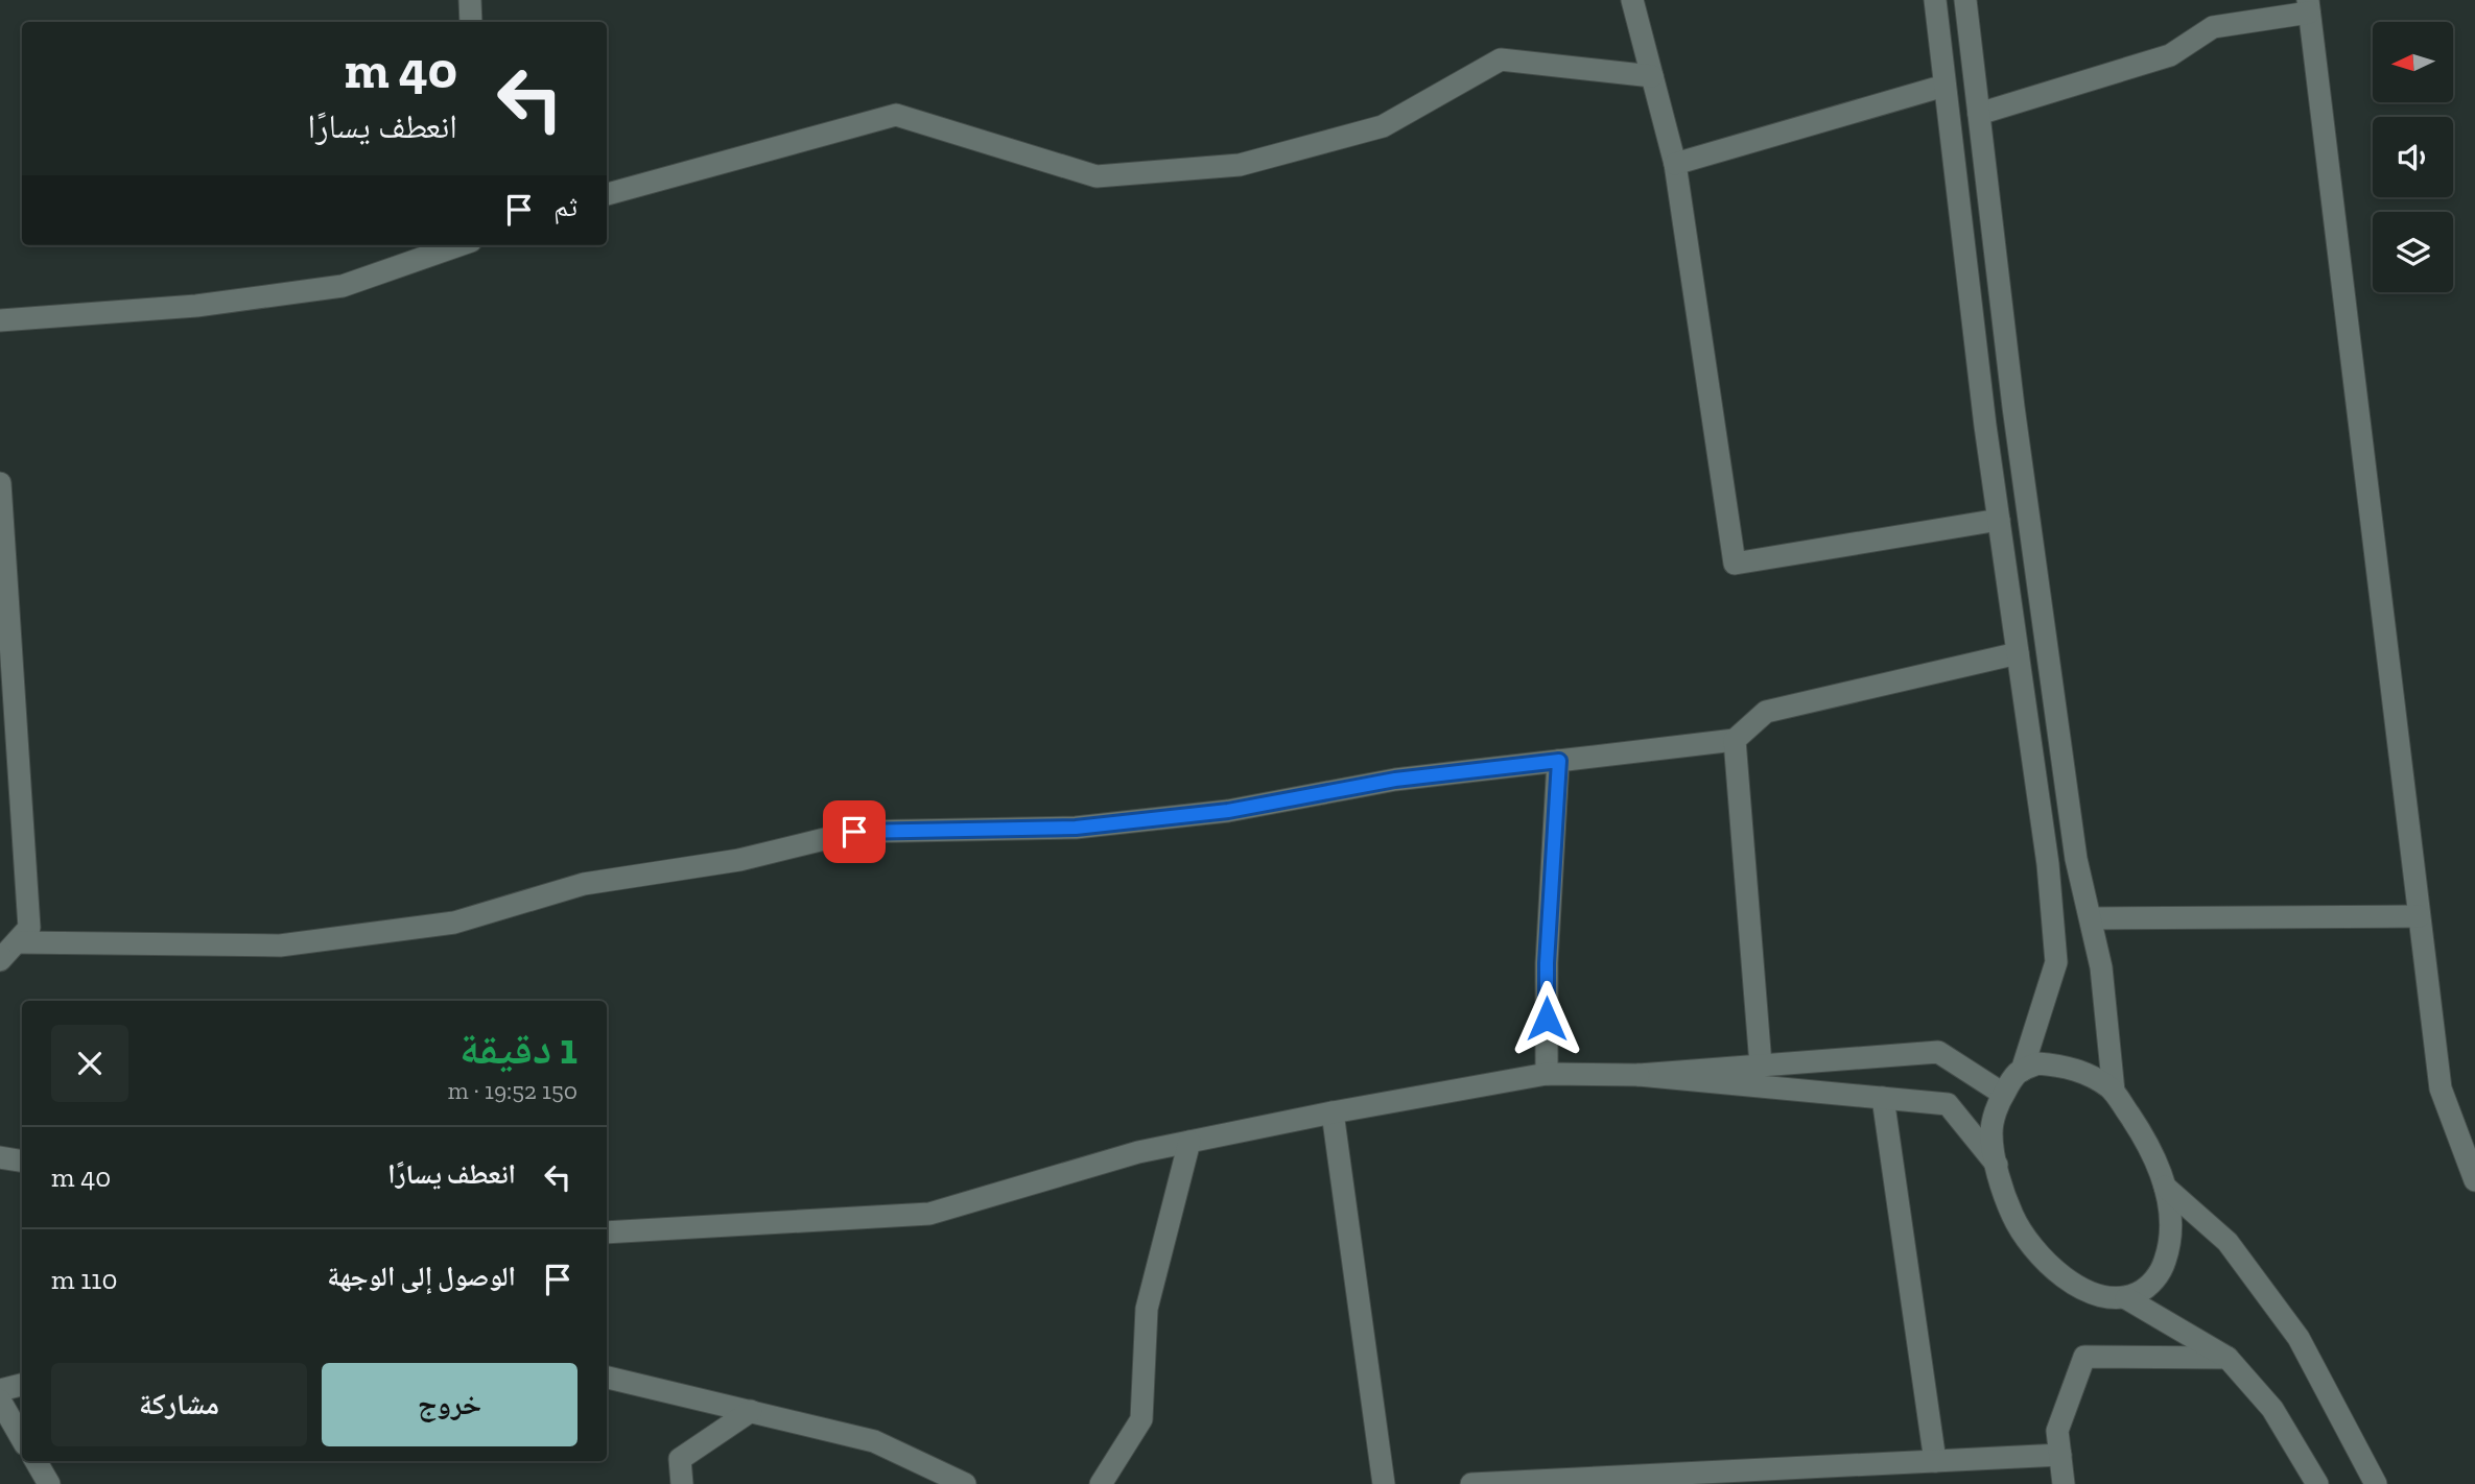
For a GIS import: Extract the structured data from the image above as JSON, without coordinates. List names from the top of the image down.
{
  "north": "left",
  "page": {
    "turn": ["40 m", "انعطف يسارًا"],
    "then": "ثم",
    "heading": ["1 دقيقة", "150 m · 19:52"],
    "list": [
      {
        "name": "انعطف يسارًا",
        "value": "40 m"
      },
      {
        "name": "الوصول إلى الوجهة",
        "value": "110 m"
      }
    ],
    "buttons": ["خروج", "مشاركة"]
  }
}
